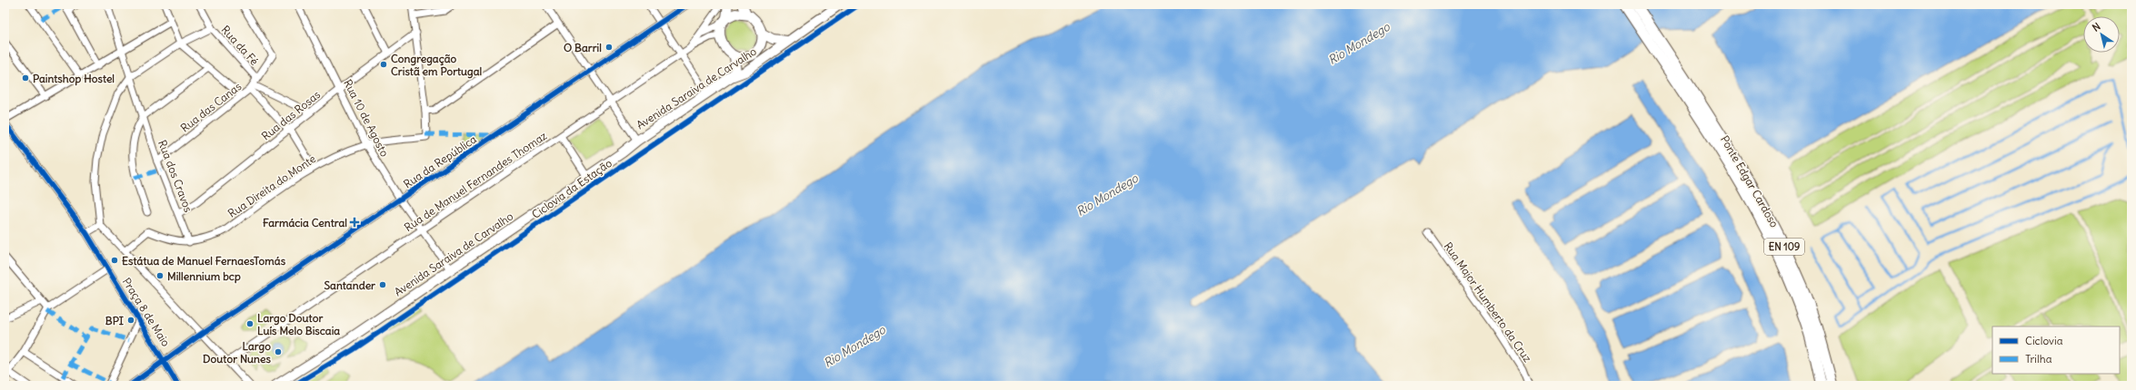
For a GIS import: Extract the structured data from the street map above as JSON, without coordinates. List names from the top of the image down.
{
  "streets": {
    "main road": ["Avenida Saraiva de Carvalho", "Ponte Edgar Cardoso", "EN 109"],
    "street": [
      "Rua da Fé",
      "Rua das Canas",
      "Rua das Rosas",
      "Rua 10 de Agosto",
      "Rua da República",
      "Rua dos Cravos",
      "Rua de Manuel Fernandes Thomaz",
      "Rua Direita do Monte",
      "Rua Major Humberto da Cruz",
      "Praça 8 de Maio"
    ],
    "cycle path": ["Ciclovia da Estação"]
  },
  "crossings": [
    ["Rua da Fé", "Rua das Canas"],
    ["Avenida Saraiva de Carvalho", "Rua 10 de Agosto"],
    ["Rua das Canas", "Rua dos Cravos"],
    ["Rua das Rosas", "Rua 10 de Agosto"],
    ["Rua das Rosas", "Rua dos Cravos"],
    ["Rua 10 de Agosto", "Rua da República"],
    ["Rua 10 de Agosto", "Rua de Manuel Fernandes Thomaz"],
    ["Rua 10 de Agosto", "Rua Direita do Monte"],
    ["Rua da República", "Praça 8 de Maio"],
    ["Rua dos Cravos", "Rua Direita do Monte"]
  ],
  "water": ["Rio Mondego"],
  "places": {
    "other": [
      "O Barril",
      "Congregação Cristã em Portugal",
      "Paintshop Hostel",
      "Estátua de Manuel FernaesTomás",
      "Millennium bcp",
      "Santander",
      "BPI",
      "Largo Doutor Luís Melo Biscaia",
      "Largo Doutor Nunes"
    ],
    "health": ["Farmácia Central"]
  },
  "legend": ["Ciclovia", "Trilha"],
  "north": "top left"
}
